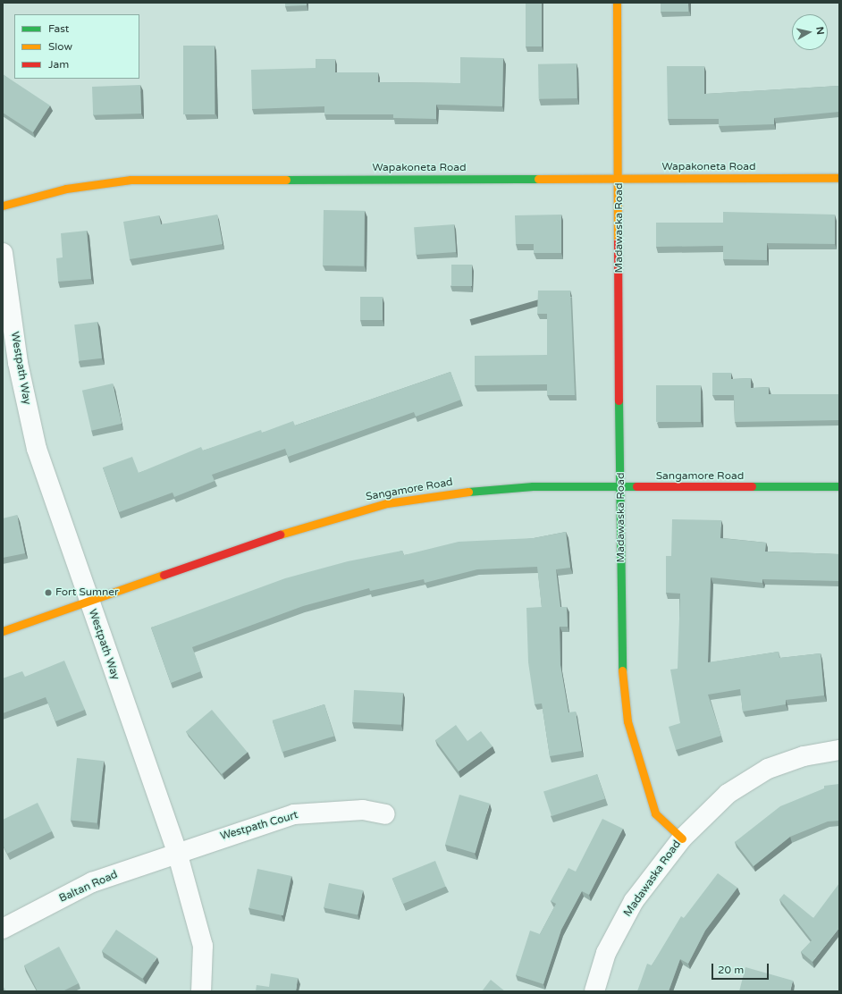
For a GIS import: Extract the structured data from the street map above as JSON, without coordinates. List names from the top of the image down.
{
  "streets": {
    "street": [
      "Wapakoneta Road",
      "Madawaska Road",
      "Westpath Way",
      "Sangamore Road",
      "Westpath Court",
      "Baltan Road"
    ]
  },
  "crossings": [
    ["Wapakoneta Road", "Madawaska Road"],
    ["Madawaska Road", "Sangamore Road"],
    ["Westpath Way", "Sangamore Road"],
    ["Westpath Way", "Westpath Court"],
    ["Westpath Way", "Baltan Road"],
    ["Westpath Court", "Baltan Road"]
  ],
  "places": ["Fort Sumner"],
  "legend": ["Fast", "Slow", "Jam"],
  "scale_bar": "20 m",
  "north": "right"
}
